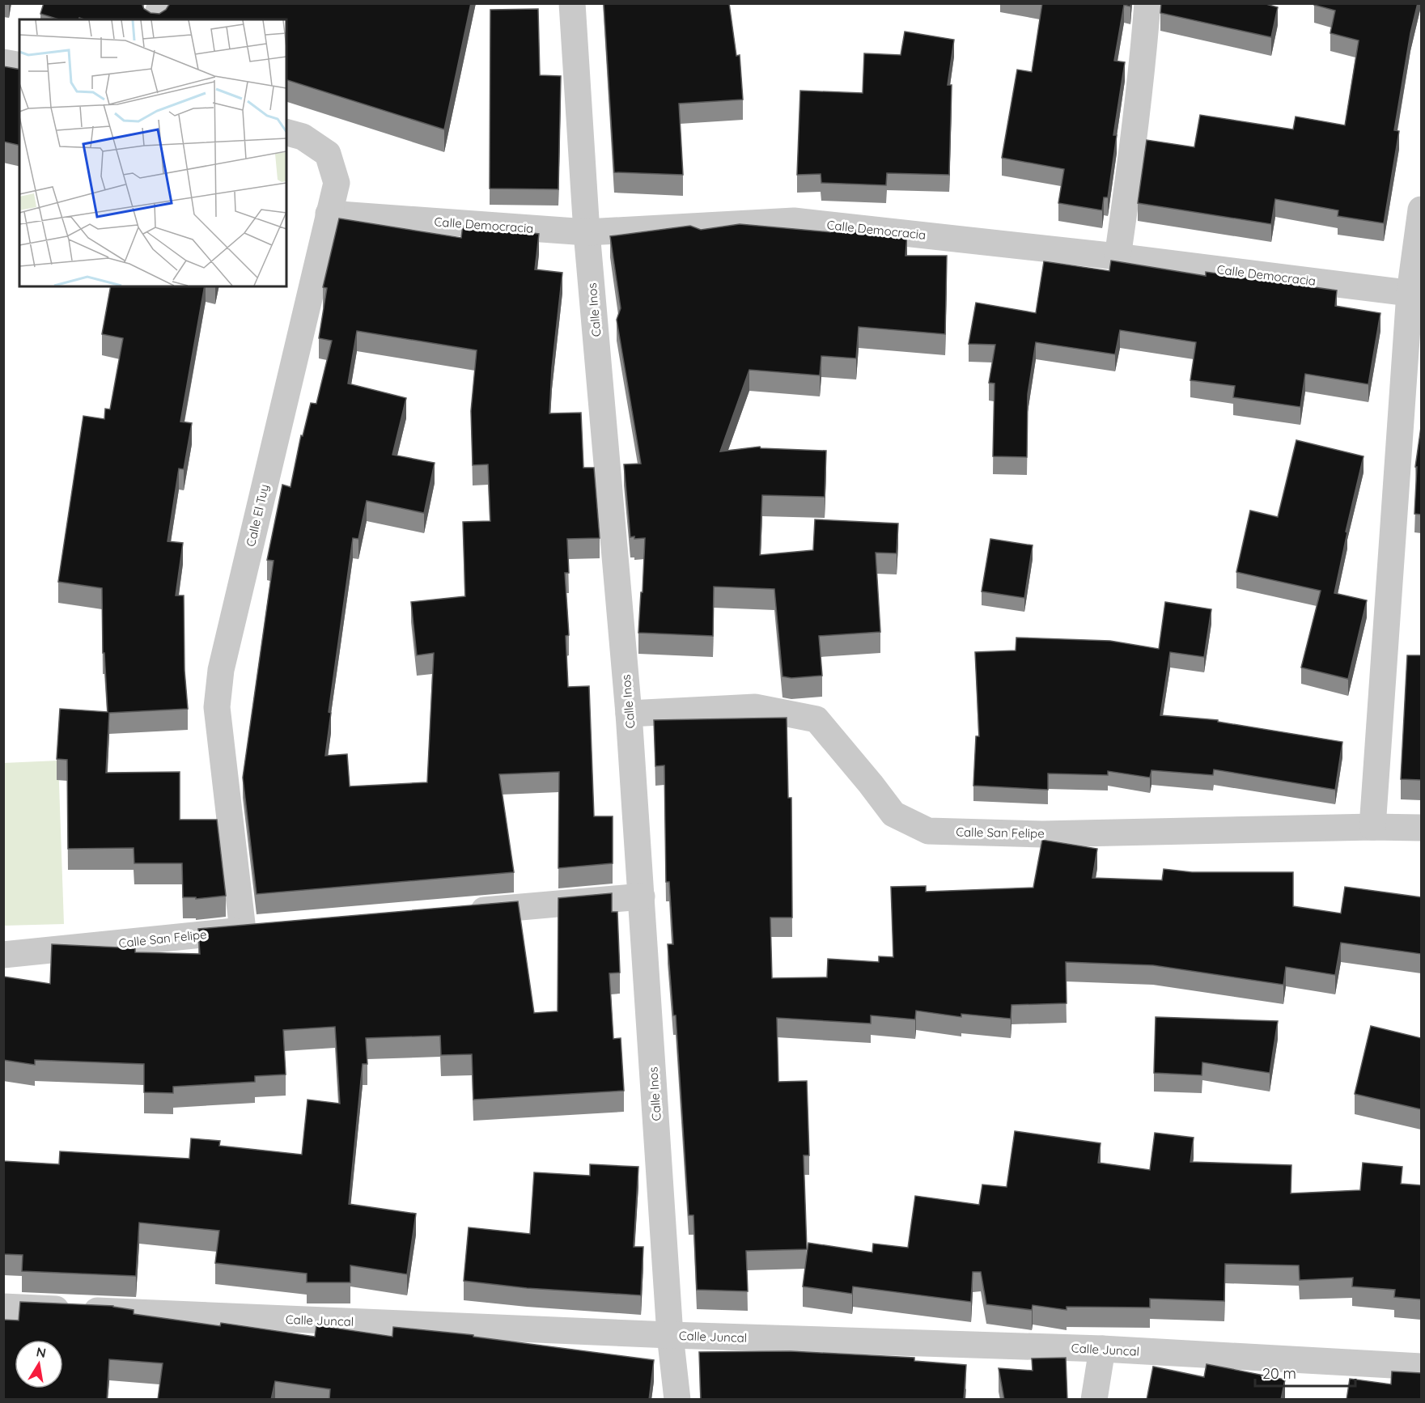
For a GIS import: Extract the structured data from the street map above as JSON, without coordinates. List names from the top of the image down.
{
  "streets": {
    "street": [
      "Calle Democracia",
      "Calle Inos",
      "Calle El Tuy",
      "Calle San Felipe",
      "Calle Juncal"
    ]
  },
  "crossings": [
    ["Calle Democracia", "Calle Inos"],
    ["Calle Democracia", "Calle El Tuy"],
    ["Calle Inos", "Calle San Felipe"],
    ["Calle Inos", "Calle Juncal"],
    ["Calle El Tuy", "Calle San Felipe"]
  ],
  "scale_bar": "20 m",
  "north": "top"
}
